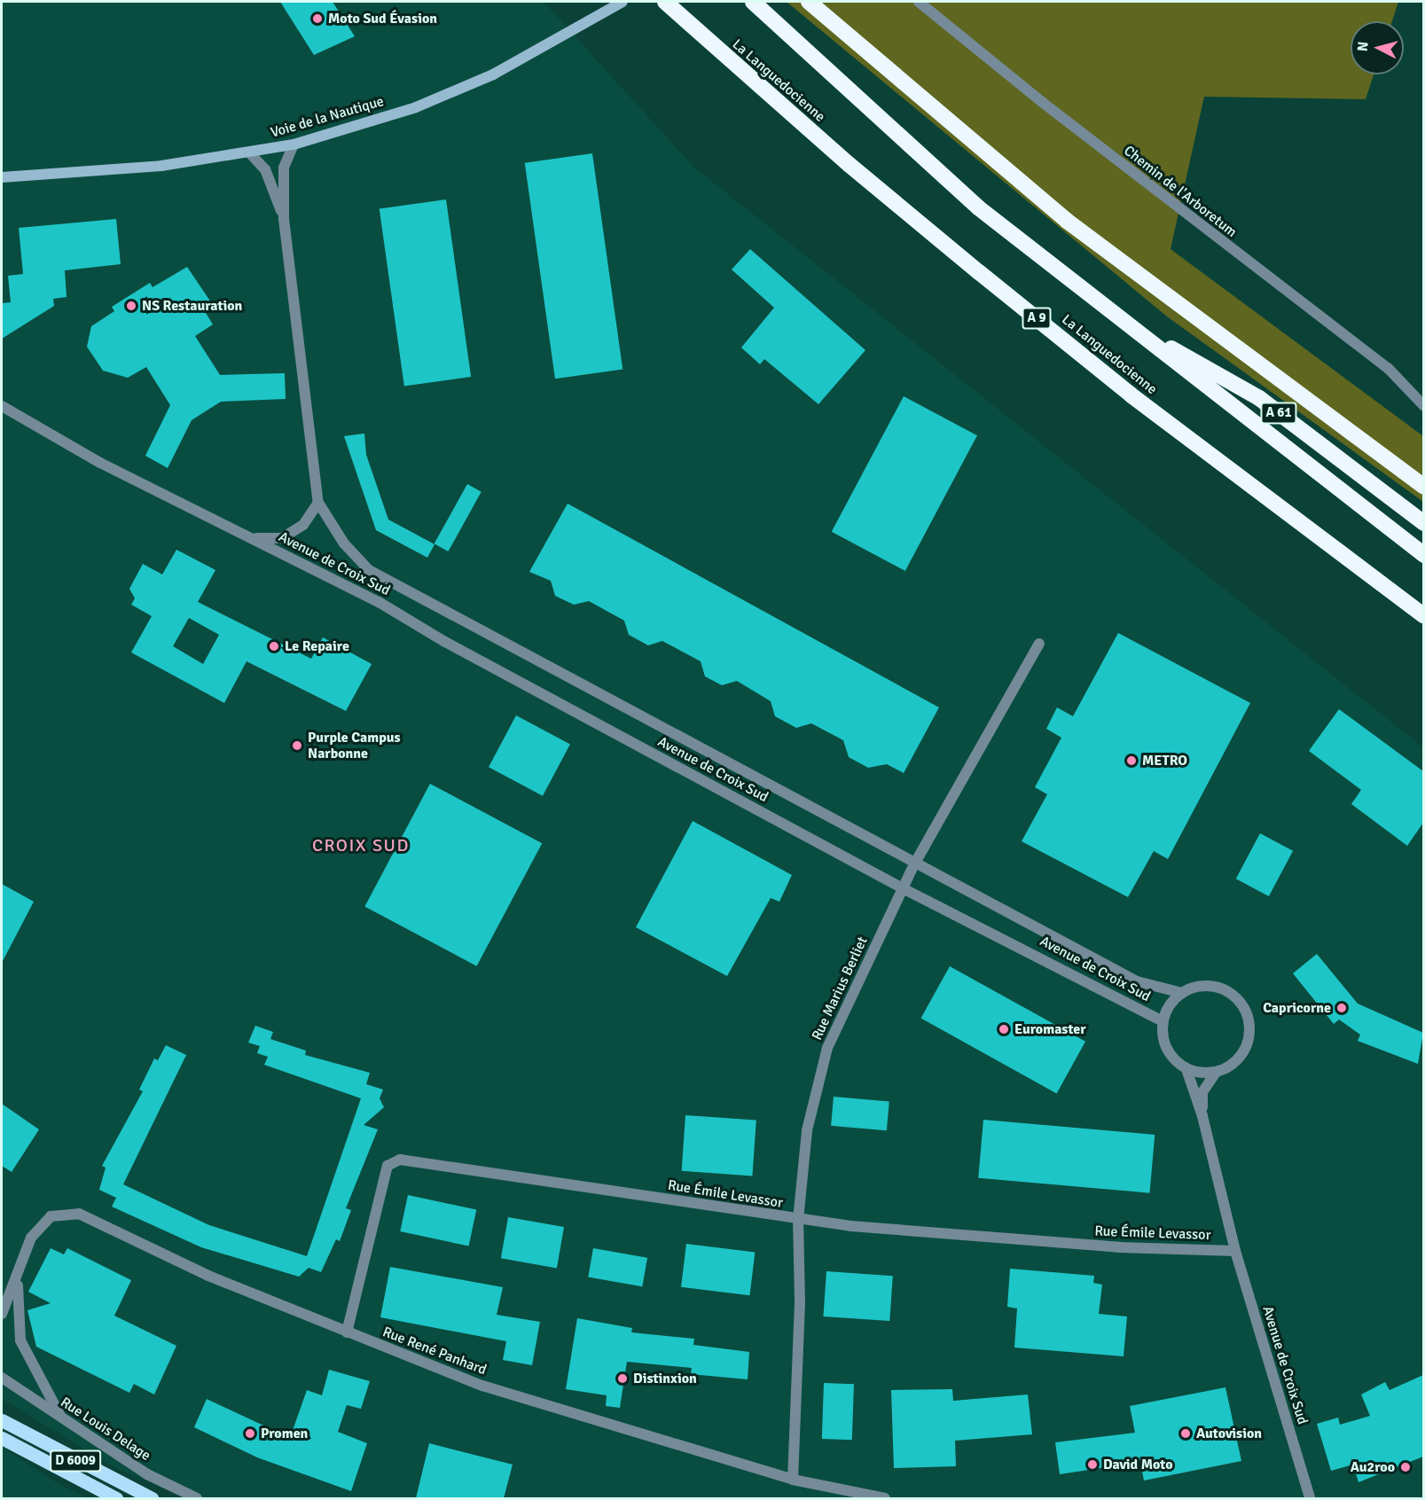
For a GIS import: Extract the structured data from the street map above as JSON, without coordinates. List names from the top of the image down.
{
  "streets": {
    "highway": ["La Languedocienne", "A 9", "A 61"],
    "main road": ["D 6009"],
    "street": [
      "Voie de la Nautique",
      "Chemin de l'Arboretum",
      "Avenue de Croix Sud",
      "Rue Marius Berliet",
      "Rue Émile Levassor",
      "Rue René Panhard",
      "Rue Louis Delage"
    ]
  },
  "crossings": [
    ["Voie de la Nautique", "Avenue de Croix Sud"],
    ["Avenue de Croix Sud", "Rue Marius Berliet"],
    ["Avenue de Croix Sud", "Rue Émile Levassor"],
    ["Rue Marius Berliet", "Rue Émile Levassor"],
    ["Rue Marius Berliet", "Rue René Panhard"],
    ["Rue Émile Levassor", "Rue René Panhard"],
    ["Rue René Panhard", "Rue Louis Delage"]
  ],
  "districts": ["CROIX SUD"],
  "places": [
    "Moto Sud Évasion",
    "NS Restauration",
    "Le Repaire",
    "Purple Campus Narbonne",
    "METRO",
    "Capricorne",
    "Euromaster",
    "Distinxion",
    "Promen",
    "Autovision",
    "David Moto",
    "Au2roo"
  ],
  "north": "left"
}
